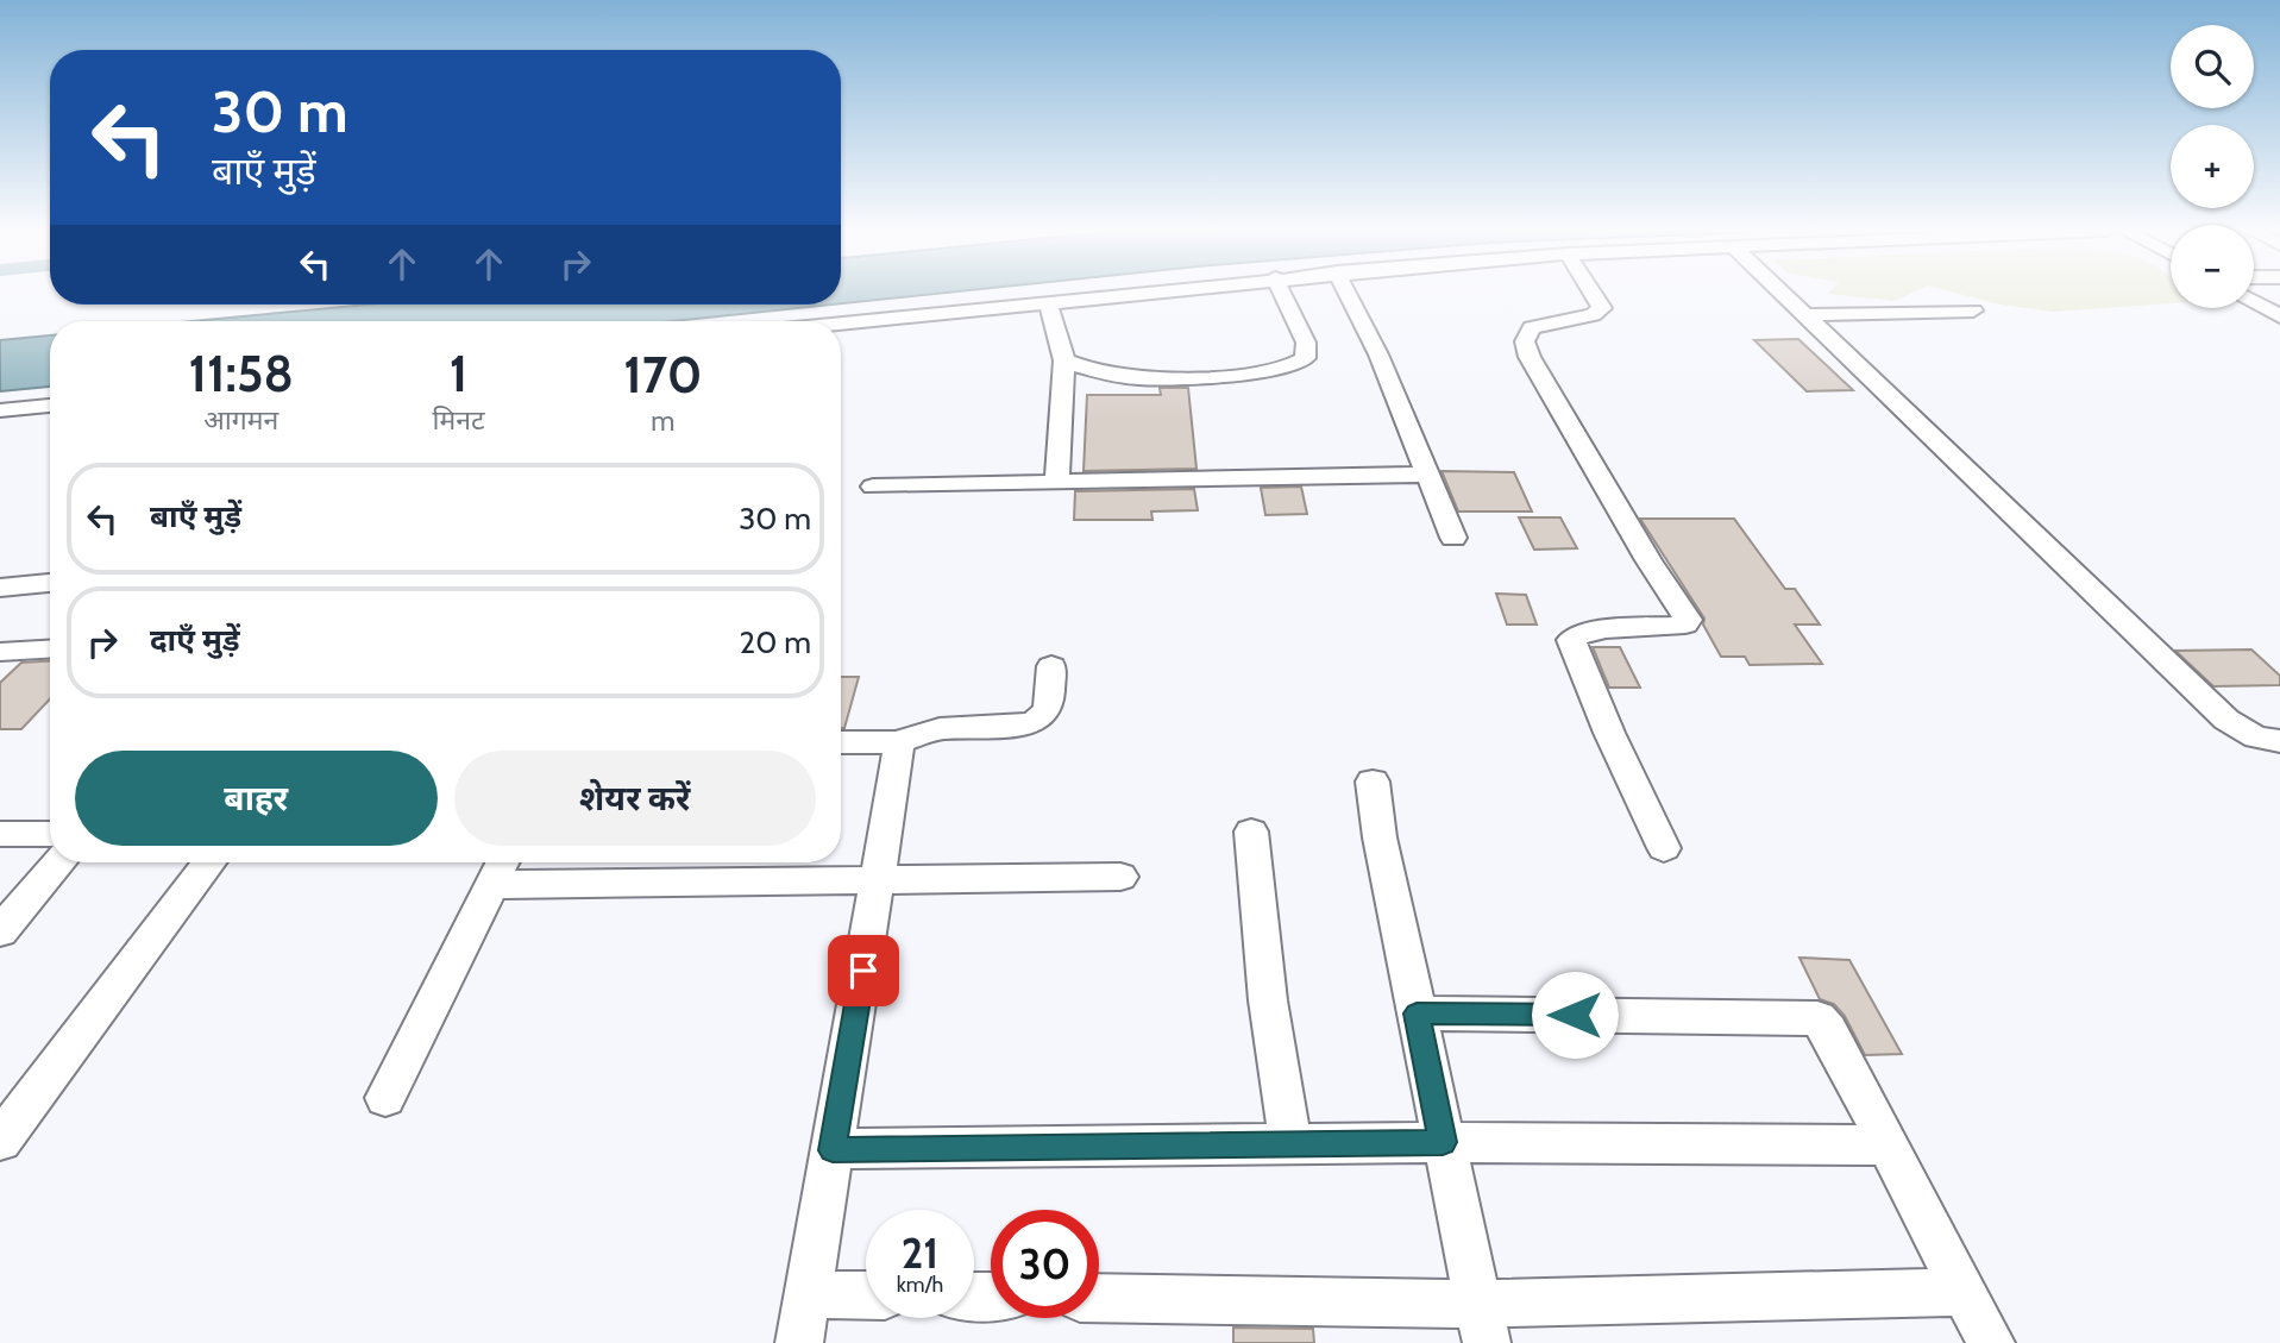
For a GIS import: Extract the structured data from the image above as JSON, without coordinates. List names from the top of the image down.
{
  "page": {
    "map_buttons": ["+", "−"],
    "turn": ["30 m", "बाएँ मुड़ें"],
    "eta": [
      "11:58",
      "आगमन",
      "1",
      "मिनट",
      "170",
      "m"
    ],
    "list": [
      {
        "name": "बाएँ मुड़ें",
        "value": "30 m"
      },
      {
        "name": "दाएँ मुड़ें",
        "value": "20 m"
      }
    ],
    "buttons": ["बाहर", "शेयर करें"],
    "speed": "21 km/h",
    "limit": "30"
  }
}
